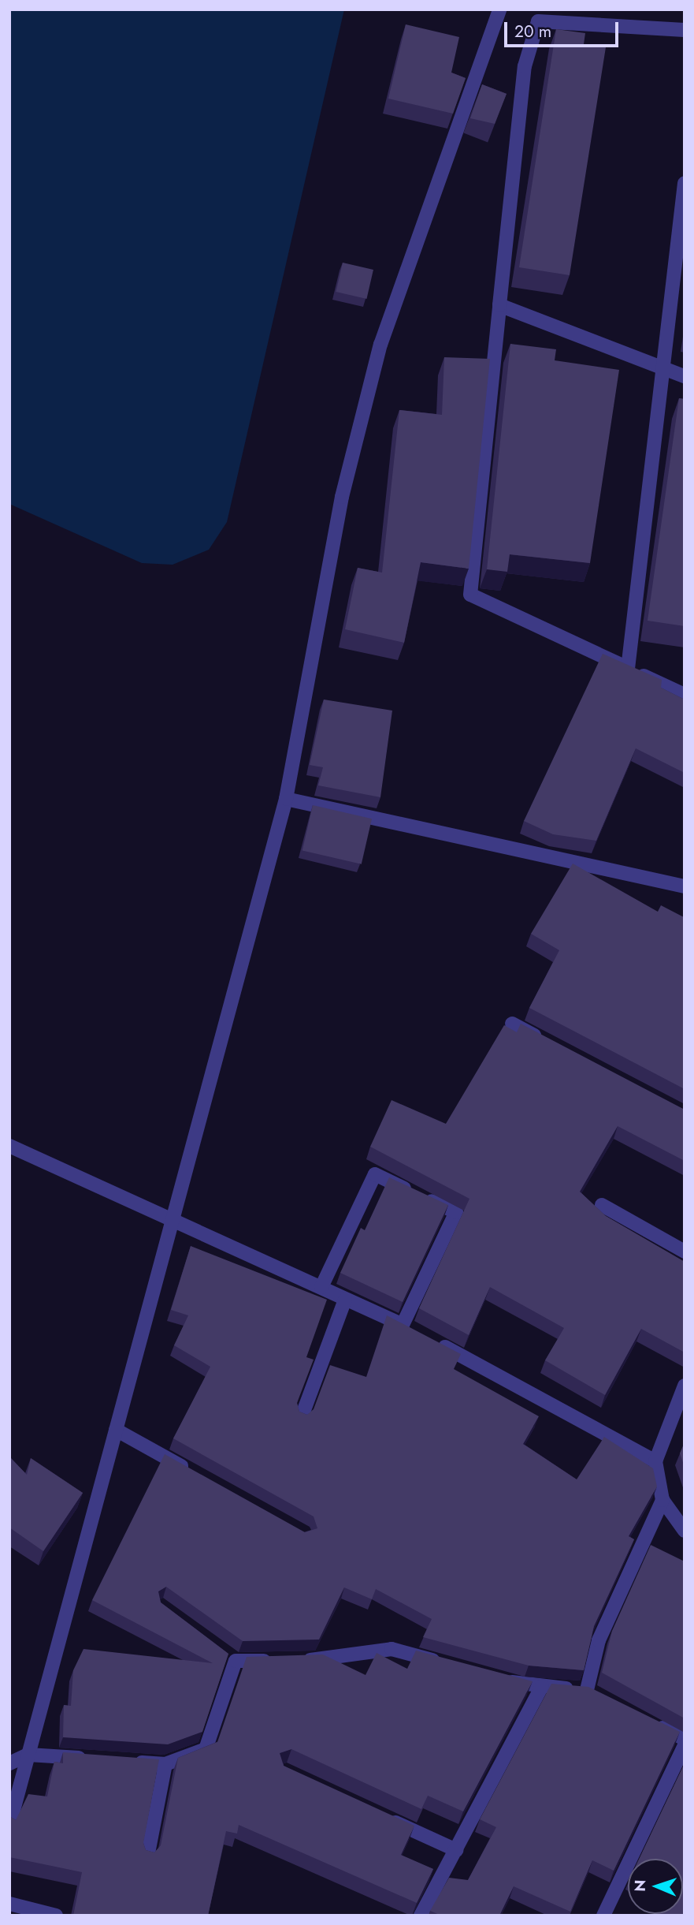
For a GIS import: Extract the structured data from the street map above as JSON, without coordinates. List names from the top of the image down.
{
  "scale_bar": "20 m",
  "north": "left"
}
